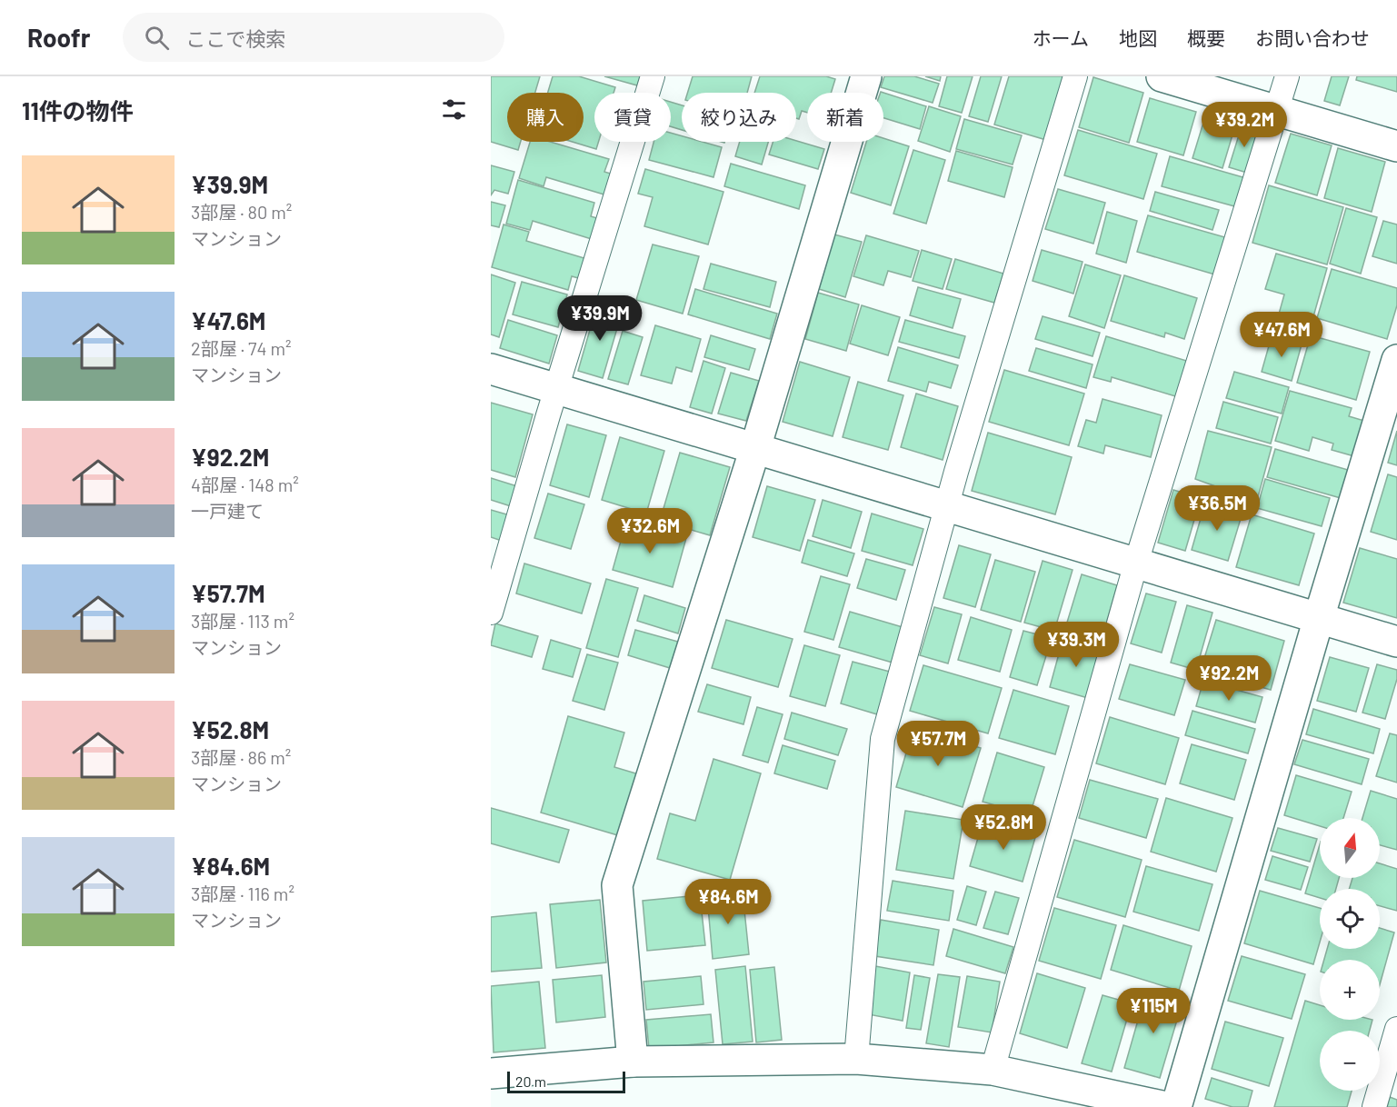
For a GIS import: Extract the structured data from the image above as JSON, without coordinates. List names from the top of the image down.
{
  "scale_bar": "20 m",
  "north": "top",
  "page": {
    "header": "Roofr",
    "search": "ここで検索",
    "nav": [
      "ホーム",
      "地図",
      "概要",
      "お問い合わせ"
    ],
    "heading": "11件の物件",
    "chip": [
      "購入",
      "賃貸",
      "絞り込み",
      "新着"
    ],
    "price": [
      "¥39.2M",
      "¥39.9M",
      "¥47.6M",
      "¥36.5M",
      "¥32.6M",
      "¥39.3M",
      "¥92.2M",
      "¥57.7M",
      "¥52.8M",
      "¥84.6M",
      "¥115M"
    ],
    "list": [
      {
        "name": "¥39.9M",
        "note": "3部屋 · 80 m² · マンション"
      },
      {
        "name": "¥47.6M",
        "note": "2部屋 · 74 m² · マンション"
      },
      {
        "name": "¥92.2M",
        "note": "4部屋 · 148 m² · 一戸建て"
      },
      {
        "name": "¥57.7M",
        "note": "3部屋 · 113 m² · マンション"
      },
      {
        "name": "¥52.8M",
        "note": "3部屋 · 86 m² · マンション"
      },
      {
        "name": "¥84.6M",
        "note": "3部屋 · 116 m² · マンション"
      }
    ],
    "map_buttons": ["+", "−"],
    "scale": "20 m"
  }
}
